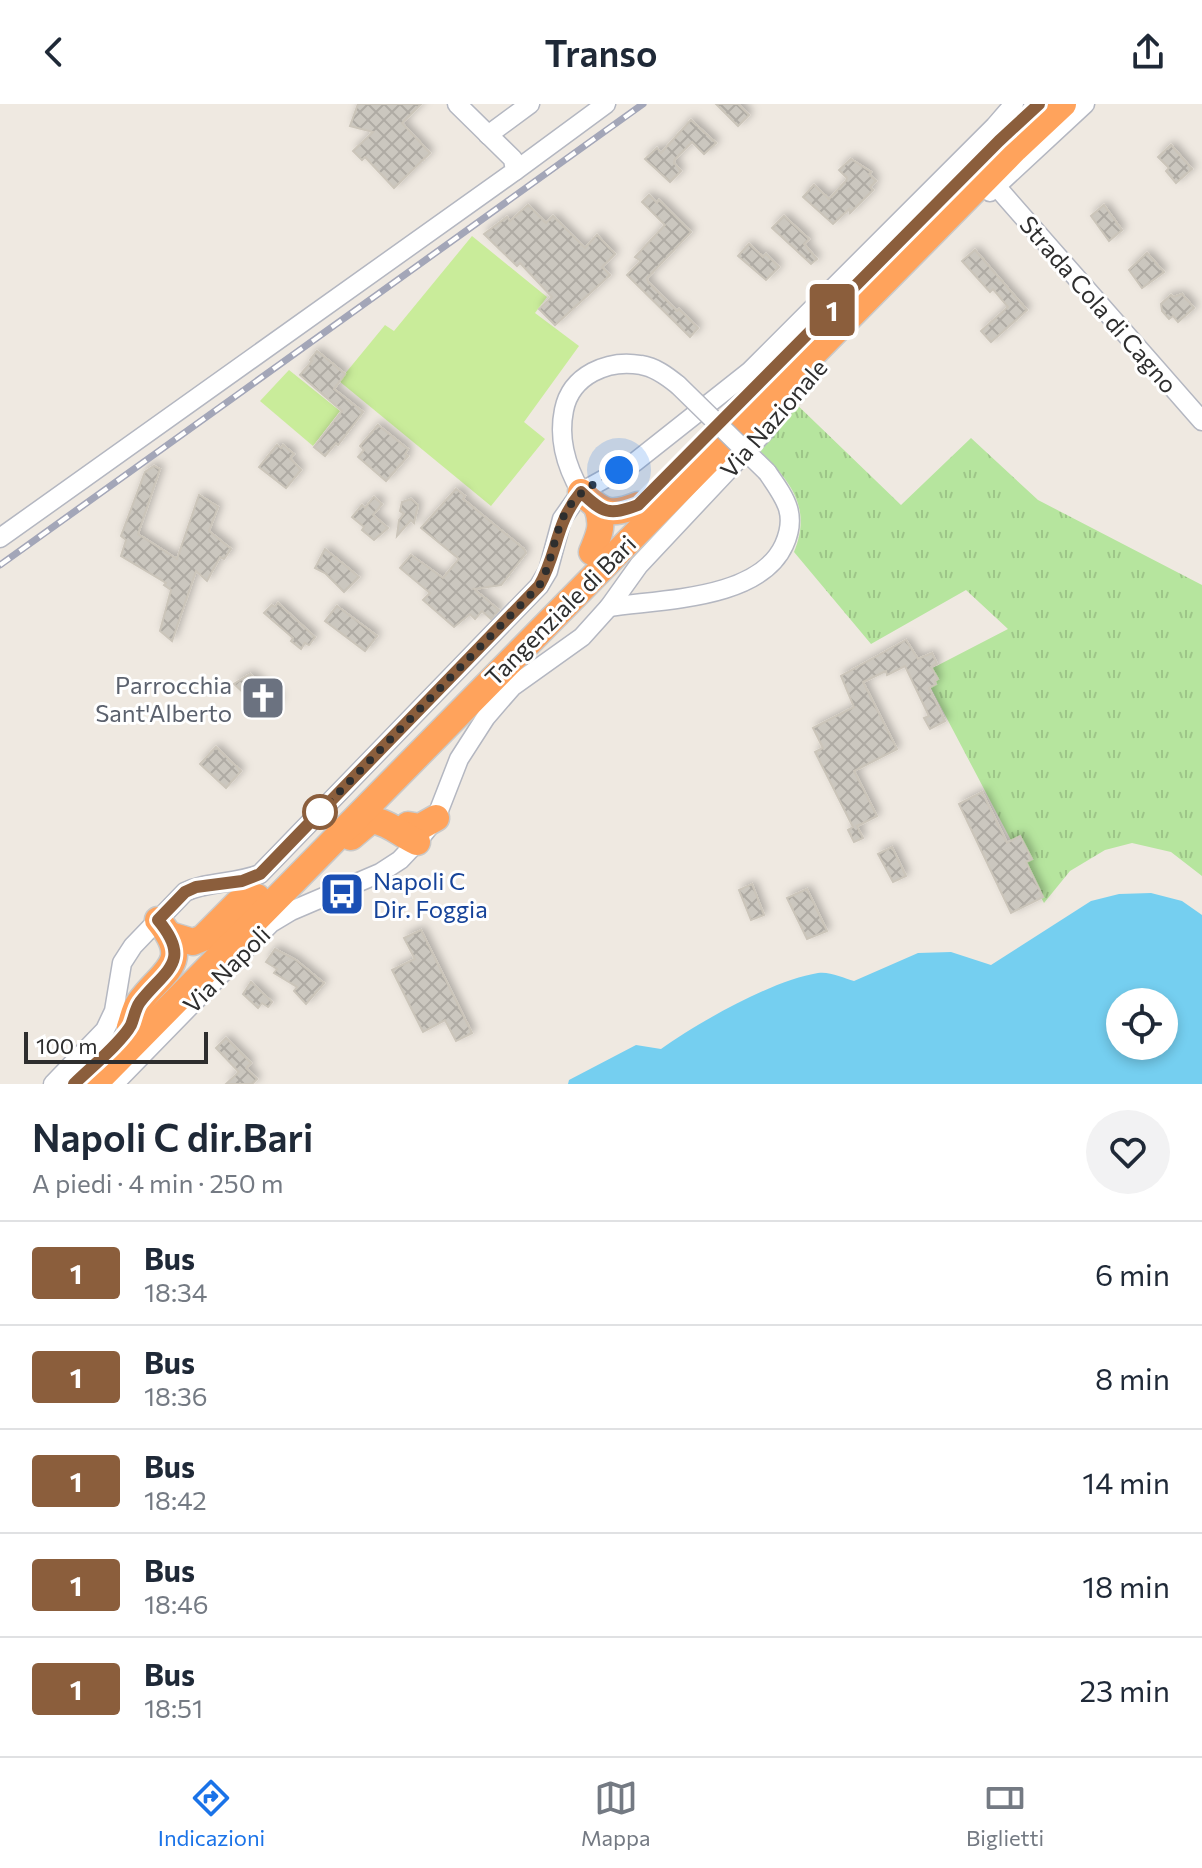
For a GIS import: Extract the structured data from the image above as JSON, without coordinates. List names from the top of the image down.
{
  "streets": {
    "highway": ["Tangenziale di Bari"],
    "street": ["Strada Cola di Cagno", "Via Nazionale", "Via Napoli"]
  },
  "crossings": [
    ["Strada Cola di Cagno", "Via Nazionale"]
  ],
  "places": {
    "church": ["Parrocchia Sant'Alberto"],
    "bus stop": ["Napoli C Dir. Foggia"]
  },
  "lines": ["bus line 1"],
  "scale_bar": "100 m",
  "page": {
    "header": "Transo",
    "on_map": "1",
    "scale": "100 m",
    "heading": ["Napoli C dir.Bari", "A piedi · 4 min · 250 m"],
    "list": [
      {
        "mark": "1",
        "name": "Bus",
        "note": "18:34",
        "value": "6 min"
      },
      {
        "mark": "1",
        "name": "Bus",
        "note": "18:36",
        "value": "8 min"
      },
      {
        "mark": "1",
        "name": "Bus",
        "note": "18:42",
        "value": "14 min"
      },
      {
        "mark": "1",
        "name": "Bus",
        "note": "18:46",
        "value": "18 min"
      },
      {
        "mark": "1",
        "name": "Bus",
        "note": "18:51",
        "value": "23 min"
      }
    ],
    "tabs": ["Indicazioni", "Mappa", "Biglietti"]
  }
}
